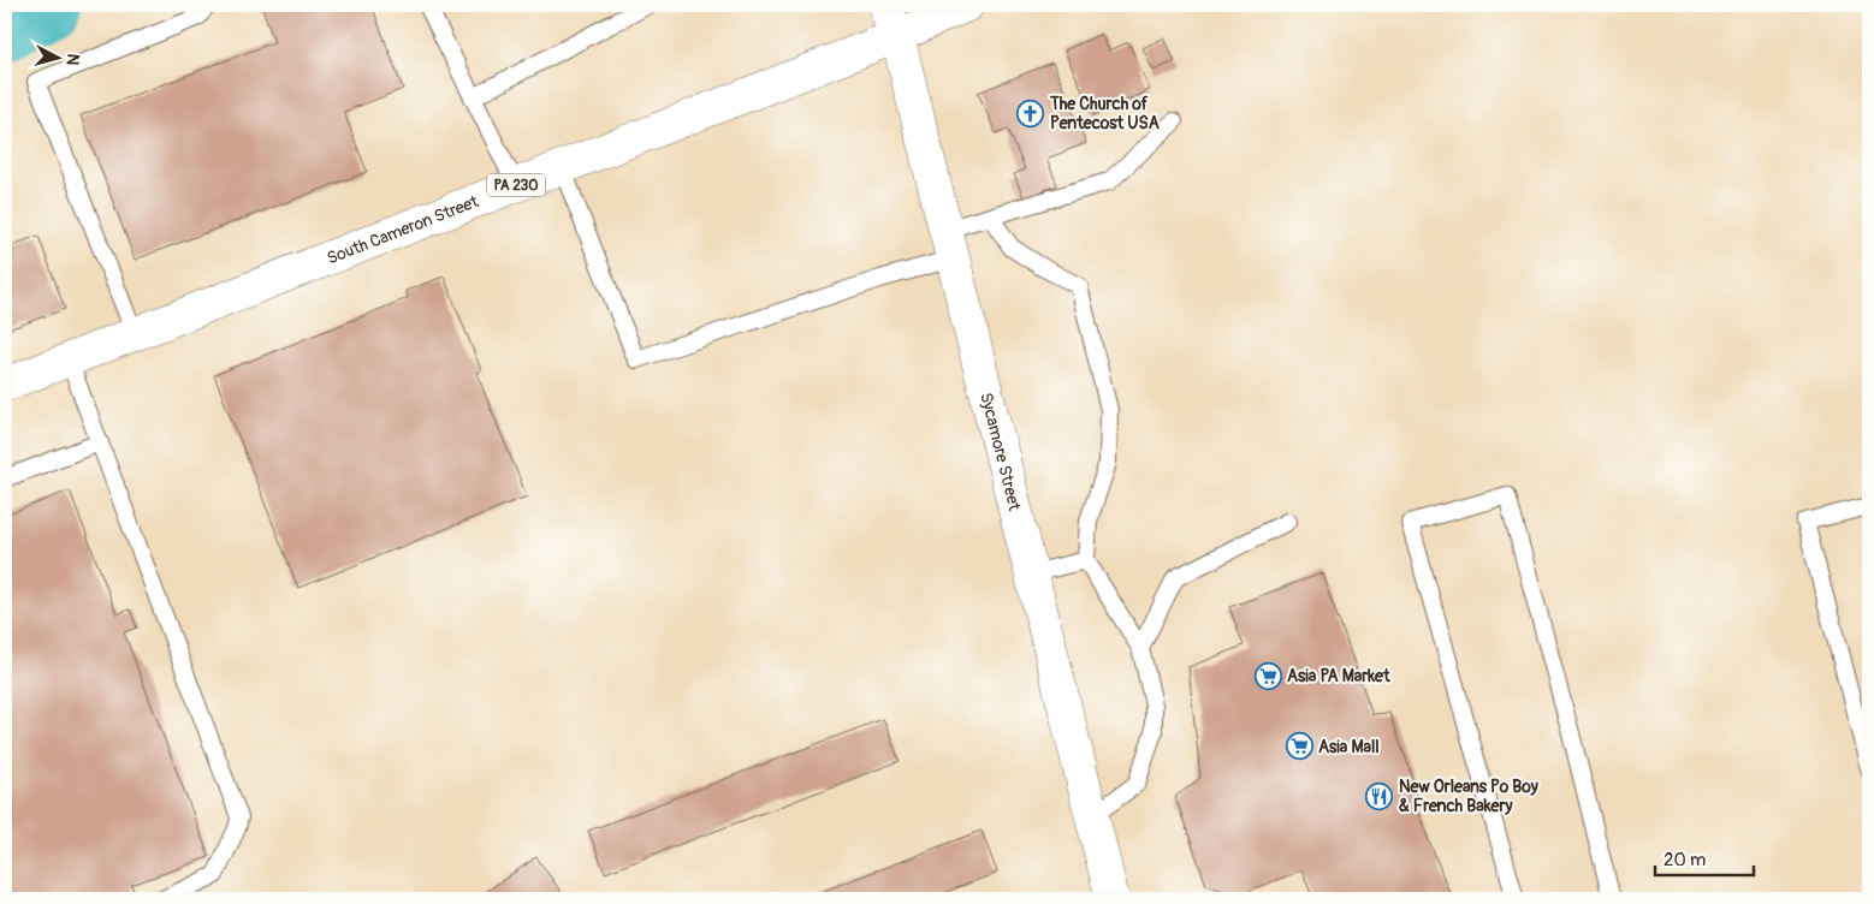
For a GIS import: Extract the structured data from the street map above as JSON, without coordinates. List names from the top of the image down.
{
  "streets": {
    "main road": ["PA 230", "South Cameron Street", "Sycamore Street"]
  },
  "crossings": [
    ["South Cameron Street", "Sycamore Street"]
  ],
  "places": {
    "church": ["The Church of Pentecost USA"],
    "supermarket": ["Asia PA Market", "Asia Mall"],
    "restaurant": ["New Orleans Po Boy & French Bakery"]
  },
  "scale_bar": "20 m",
  "north": "right"
}
